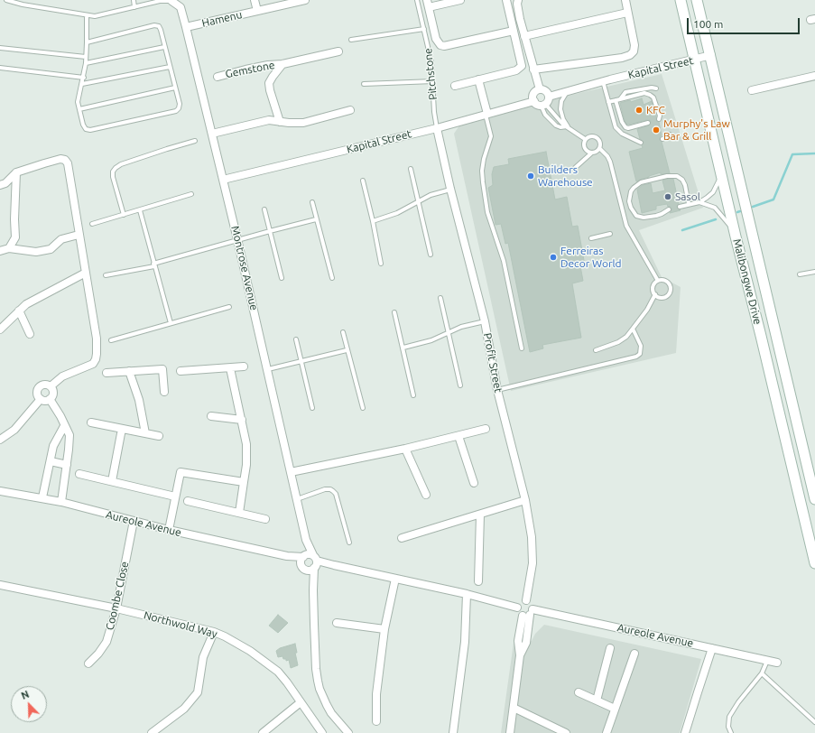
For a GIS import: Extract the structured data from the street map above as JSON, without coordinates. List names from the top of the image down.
{
  "streets": {
    "main road": ["Malibongwe Drive"],
    "street": [
      "Hamenu",
      "Kapital Street",
      "Gemstone",
      "Montrose Avenue",
      "Profit Street",
      "Aureole Avenue",
      "Coombe Close",
      "Northwold Way"
    ],
    "lane": ["Pitchstone"]
  },
  "crossings": [
    ["Hamenu", "Montrose Avenue"],
    ["Kapital Street", "Pitchstone"],
    ["Kapital Street", "Montrose Avenue"],
    ["Kapital Street", "Malibongwe Drive"],
    ["Kapital Street", "Profit Street"],
    ["Pitchstone", "Profit Street"],
    ["Montrose Avenue", "Aureole Avenue"],
    ["Aureole Avenue", "Coombe Close"],
    ["Coombe Close", "Northwold Way"]
  ],
  "places": [
    "KFC",
    "Murphy's Law Bar & Grill",
    "Builders Warehouse",
    "Sasol",
    "Ferreiras Decor World"
  ],
  "scale_bar": "100 m",
  "north": "top left"
}
